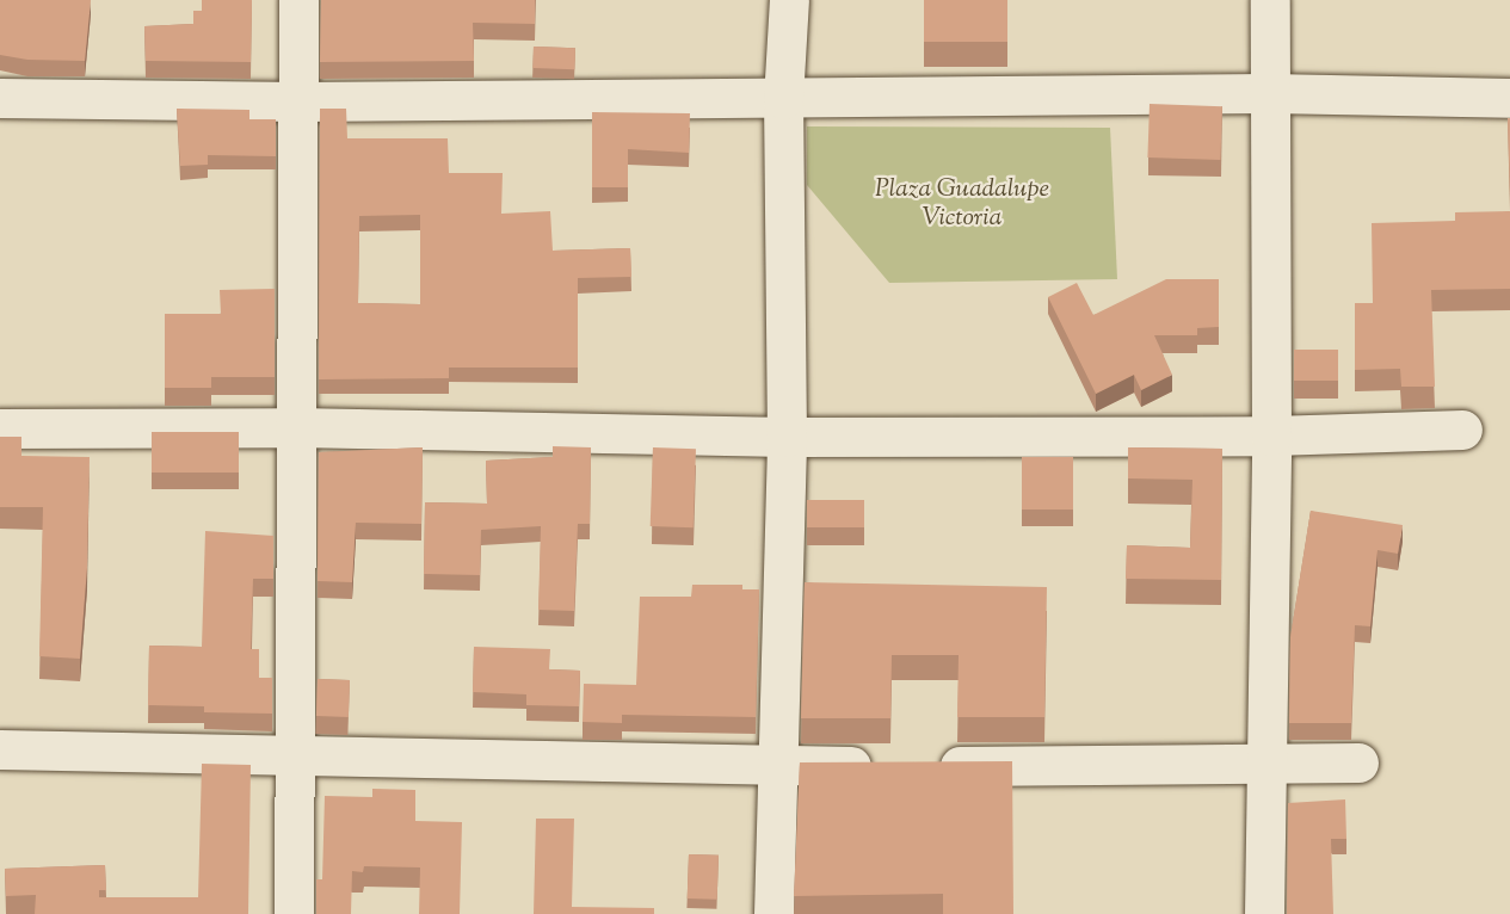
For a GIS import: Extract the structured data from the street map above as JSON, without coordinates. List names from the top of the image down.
{
  "parks": ["Plaza Guadalupe Victoria"]
}
